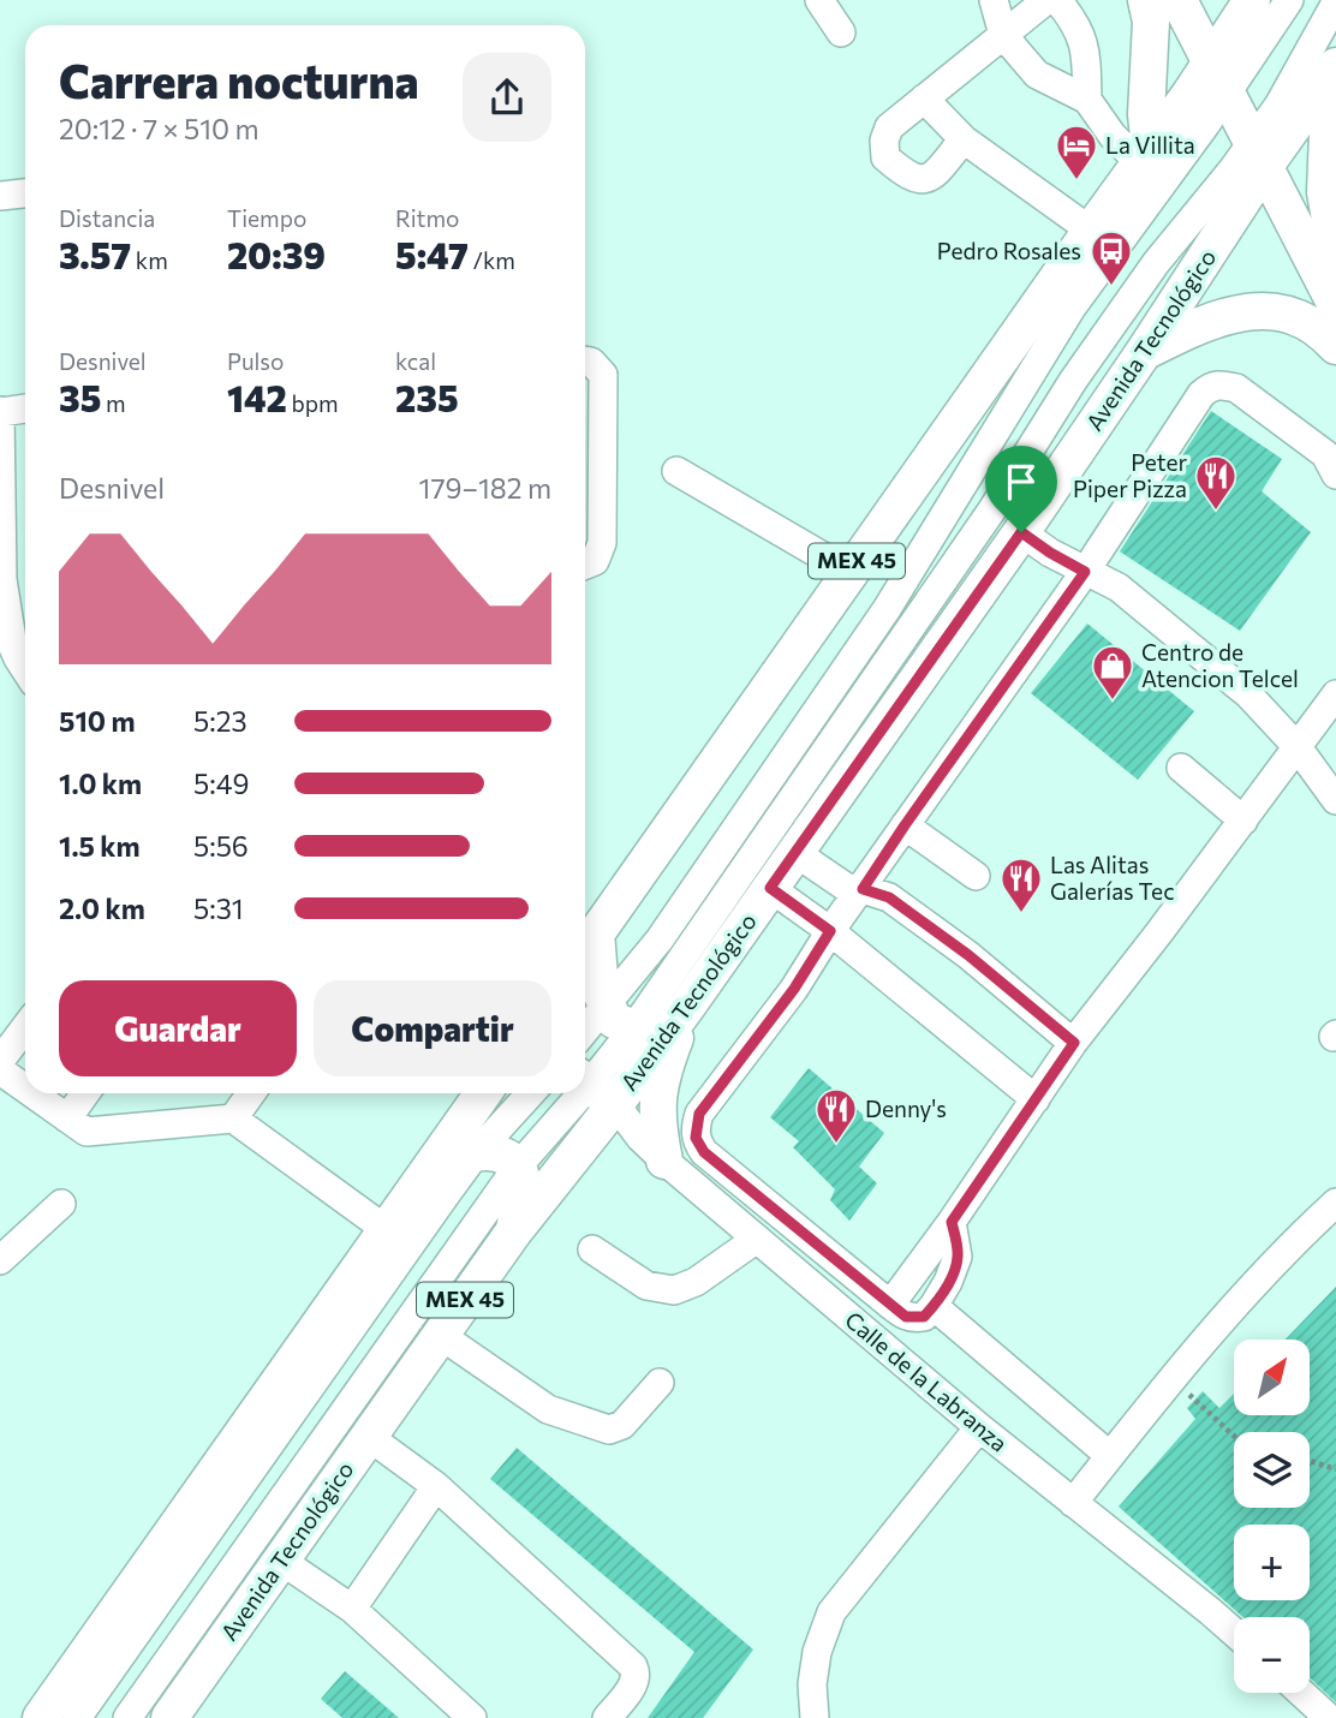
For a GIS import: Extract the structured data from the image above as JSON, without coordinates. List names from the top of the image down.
{
  "streets": {
    "main road": ["Avenida Tecnológico", "MEX 45"],
    "street": ["Calle de la Labranza"]
  },
  "crossings": [
    ["Avenida Tecnológico", "Calle de la Labranza"]
  ],
  "places": {
    "hotel": ["La Villita"],
    "bus stop": ["Pedro Rosales"],
    "restaurant": ["Peter Piper Pizza", "Las Alitas Galerías Tec", "Denny's"],
    "shop": ["Centro de Atencion Telcel"]
  },
  "north": "top right",
  "page": {
    "heading": ["Carrera nocturna", "20:12 · 7 × 510 m"],
    "stats": [
      ["Distancia", "3.57 km"],
      ["Tiempo", "20:39"],
      ["Ritmo", "5:47 /km"],
      ["Desnivel", "35 m"],
      ["Pulso", "142 bpm"],
      ["kcal", "235"]
    ],
    "chart": ["Desnivel", "179–182 m"],
    "list": [
      {
        "name": "510 m",
        "note": "5:23"
      },
      {
        "name": "1.0 km",
        "note": "5:49"
      },
      {
        "name": "1.5 km",
        "note": "5:56"
      },
      {
        "name": "2.0 km",
        "note": "5:31"
      }
    ],
    "buttons": ["Guardar", "Compartir"],
    "map_buttons": ["+", "−"]
  }
}
